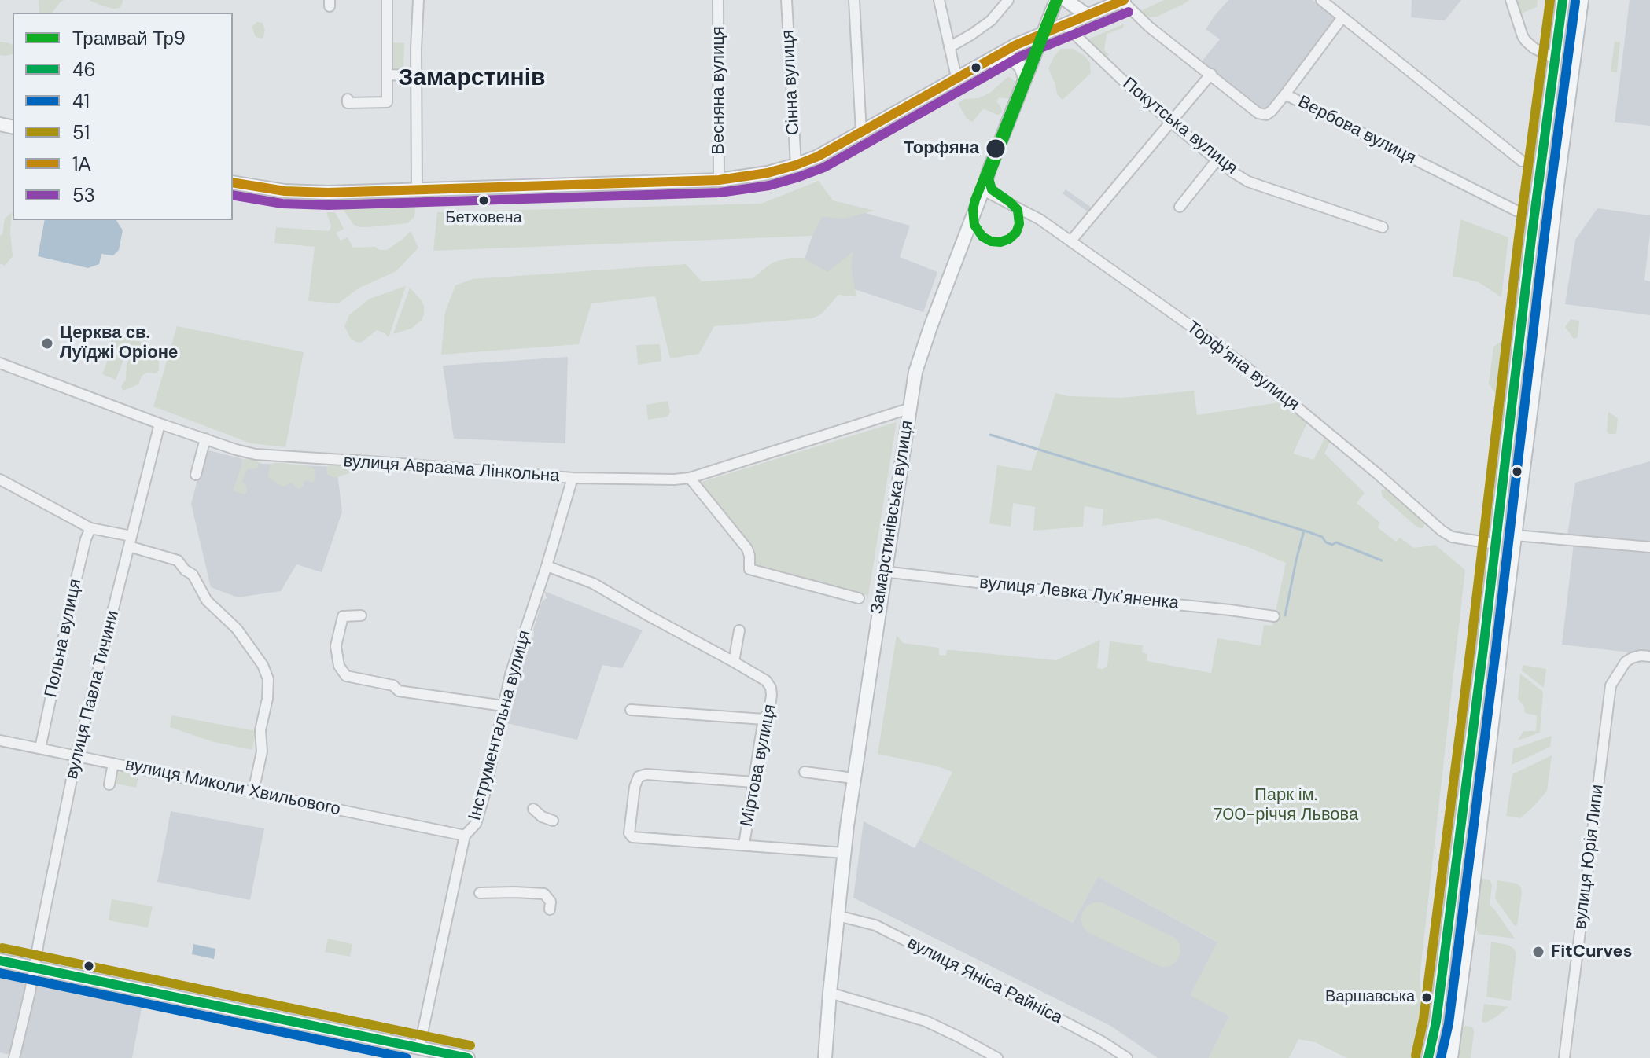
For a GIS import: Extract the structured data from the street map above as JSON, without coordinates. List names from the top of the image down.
{
  "streets": {
    "main road": ["Замарстинівська вулиця"],
    "street": [
      "Сінна вулиця",
      "Весняна вулиця",
      "Покутська вулиця",
      "Вербова вулиця",
      "Торфʼяна вулиця",
      "вулиця Авраама Лінкольна",
      "вулиця Левка Лукʼяненка",
      "Польна вулиця",
      "вулиця Павла Тичини",
      "Інструментальна вулиця",
      "Міртова вулиця",
      "вулиця Миколи Хвильового",
      "вулиця Юрія Липи",
      "вулиця Яніса Райніса"
    ]
  },
  "crossings": [
    ["Торфʼяна вулиця", "Замарстинівська вулиця"],
    ["вулиця Авраама Лінкольна", "Замарстинівська вулиця"],
    ["вулиця Авраама Лінкольна", "вулиця Павла Тичини"],
    ["вулиця Авраама Лінкольна", "Інструментальна вулиця"],
    ["Замарстинівська вулиця", "вулиця Левка Лукʼяненка"],
    ["Замарстинівська вулиця", "вулиця Яніса Райніса"],
    ["Польна вулиця", "вулиця Миколи Хвильового"],
    ["вулиця Павла Тичини", "вулиця Миколи Хвильового"],
    ["Інструментальна вулиця", "вулиця Миколи Хвильового"]
  ],
  "districts": ["Замарстинів"],
  "parks": ["Парк ім. 700-річчя Львова"],
  "places": [
    "Торфяна",
    "Бетховена",
    "Церква св. Луїджі Оріоне",
    "FitCurves",
    "Варшавська"
  ],
  "lines": [
    "tram line Тр9",
    "transit line 46",
    "transit line 51",
    "transit line 1А",
    "transit line 41",
    "transit line 53"
  ],
  "legend": [
    "Трамвай Тр9",
    "46",
    "41",
    "51",
    "1А",
    "53"
  ]
}
